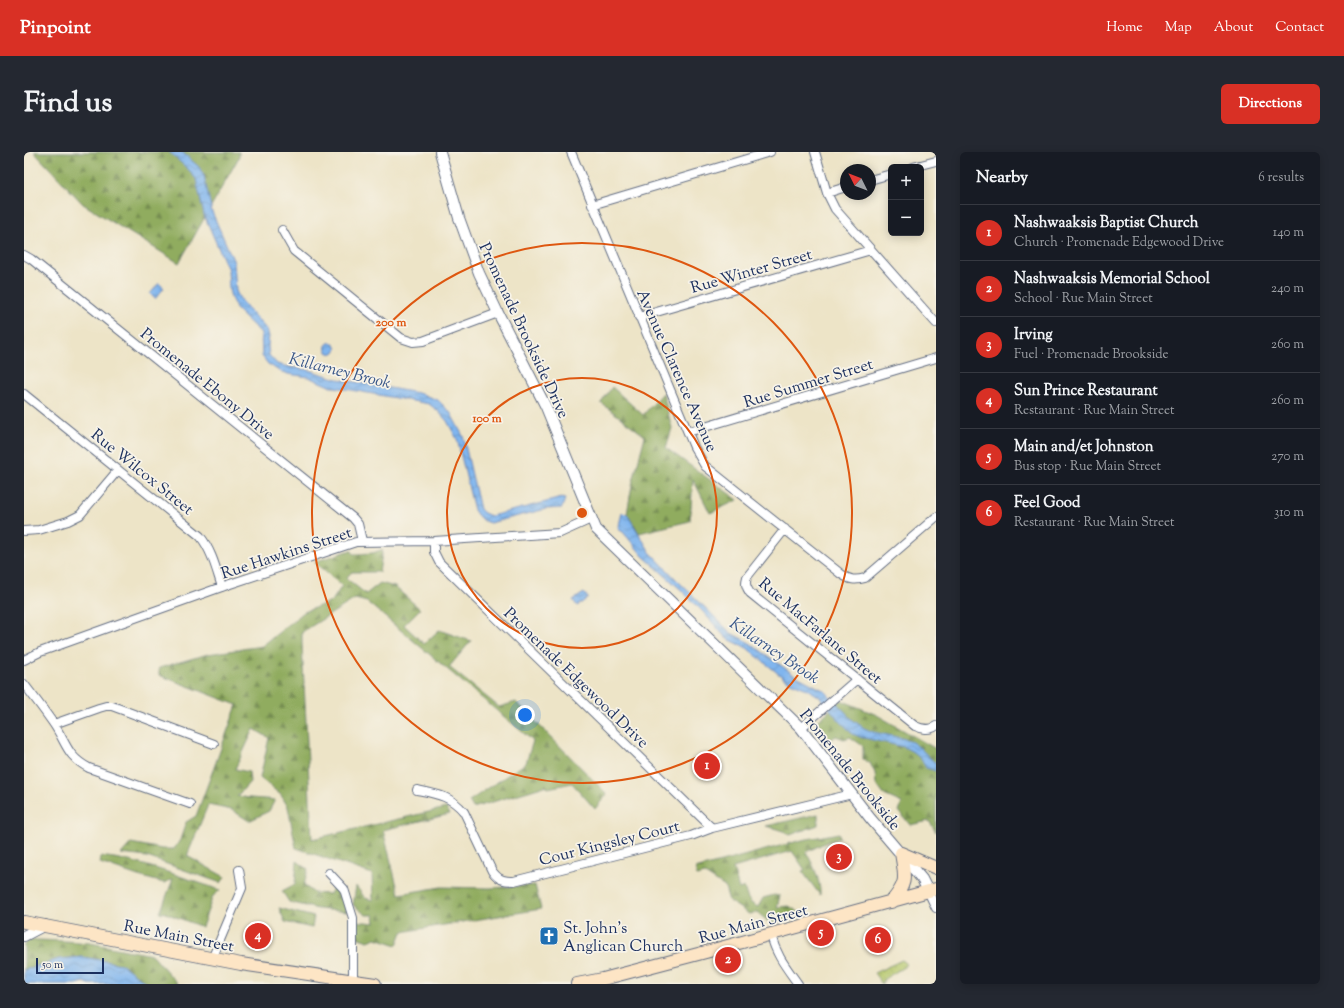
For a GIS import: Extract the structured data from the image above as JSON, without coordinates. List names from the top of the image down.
{
  "streets": {
    "main road": ["Rue Main Street"],
    "street": [
      "Rue Winter Street",
      "Promenade Brookside Drive",
      "Avenue Clarence Avenue",
      "Rue Summer Street",
      "Promenade Ebony Drive",
      "Rue Wilcox Street",
      "Rue Hawkins Street",
      "Rue MacFarlane Street",
      "Promenade Edgewood Drive",
      "Promenade Brookside",
      "Cour Kingsley Court"
    ]
  },
  "crossings": [
    ["Rue Winter Street", "Avenue Clarence Avenue"],
    ["Promenade Brookside Drive", "Rue Hawkins Street"],
    ["Promenade Brookside Drive", "Promenade Brookside"],
    ["Avenue Clarence Avenue", "Rue Summer Street"],
    ["Avenue Clarence Avenue", "Rue MacFarlane Street"],
    ["Promenade Ebony Drive", "Rue Hawkins Street"],
    ["Rue Wilcox Street", "Rue Hawkins Street"],
    ["Rue Hawkins Street", "Promenade Edgewood Drive"],
    ["Rue Hawkins Street", "Promenade Brookside"],
    ["Promenade Edgewood Drive", "Cour Kingsley Court"],
    ["Promenade Brookside", "Cour Kingsley Court"],
    ["Promenade Brookside", "Rue Main Street"]
  ],
  "water": ["Killarney Brook"],
  "places": {
    "church": ["St. John's Anglican Church"]
  },
  "scale_bar": "50 m",
  "north": "top left",
  "page": {
    "header": "Pinpoint",
    "nav": [
      "Home",
      "Map",
      "About",
      "Contact"
    ],
    "title": "Find us",
    "buttons": "Directions",
    "heading": ["Nearby", "6 results"],
    "map_buttons": ["+", "−"],
    "list": [
      {
        "mark": "1",
        "name": "Nashwaaksis Baptist Church",
        "note": "Church · Promenade Edgewood Drive",
        "value": "140 m"
      },
      {
        "mark": "2",
        "name": "Nashwaaksis Memorial School",
        "note": "School · Rue Main Street",
        "value": "240 m"
      },
      {
        "mark": "3",
        "name": "Irving",
        "note": "Fuel · Promenade Brookside",
        "value": "260 m"
      },
      {
        "mark": "4",
        "name": "Sun Prince Restaurant",
        "note": "Restaurant · Rue Main Street",
        "value": "260 m"
      },
      {
        "mark": "5",
        "name": "Main and/et Johnston",
        "note": "Bus stop · Rue Main Street",
        "value": "270 m"
      },
      {
        "mark": "6",
        "name": "Feel Good",
        "note": "Restaurant · Rue Main Street",
        "value": "310 m"
      }
    ],
    "pins": [
      "1",
      "3",
      "5",
      "4",
      "6",
      "2"
    ],
    "scale": "50 m"
  },
  "rings": ["200 m", "100 m"]
}
